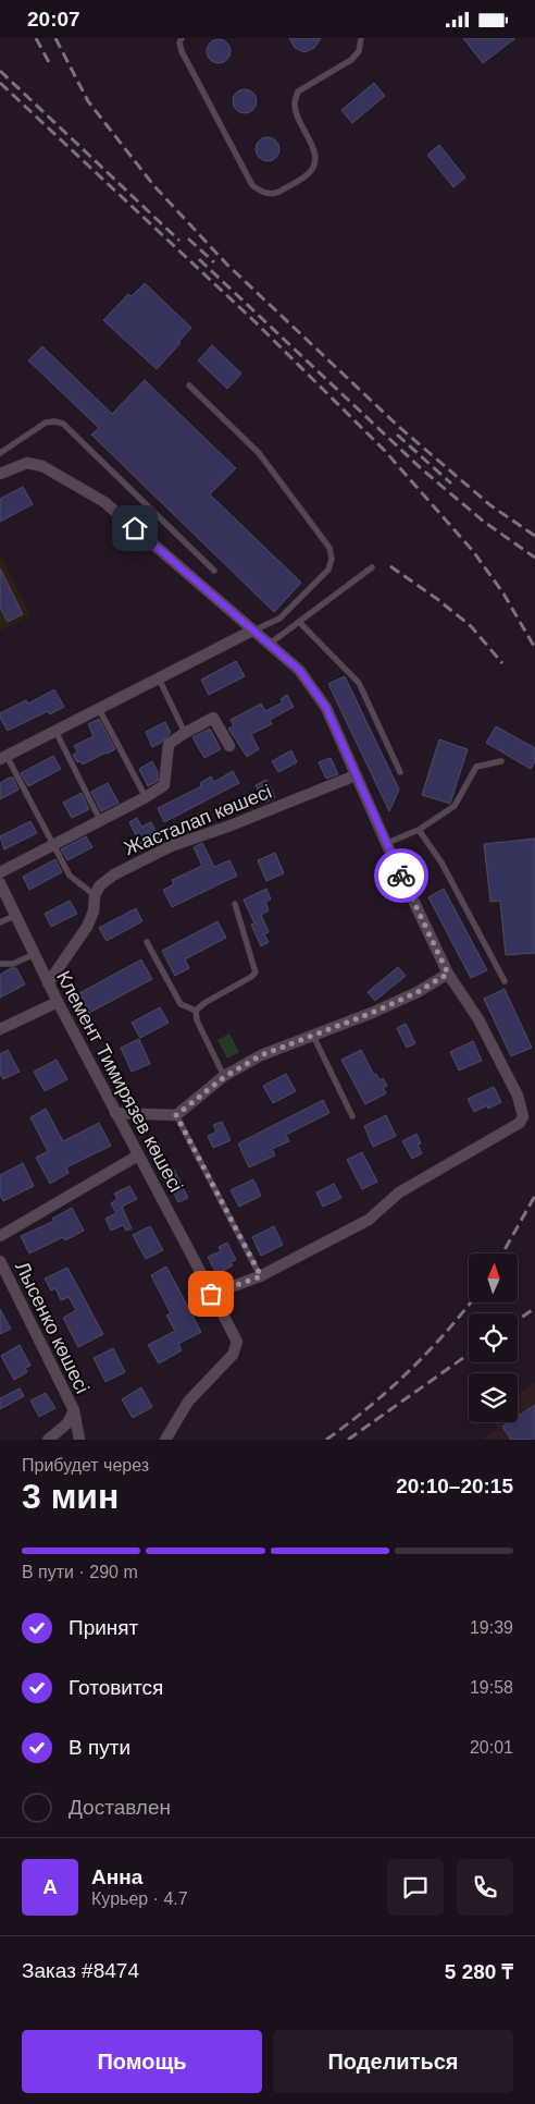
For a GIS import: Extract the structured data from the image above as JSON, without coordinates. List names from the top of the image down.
{
  "streets": {
    "street": ["Жасталап көшесі", "Клемент Тимирязев көшесі", "Лысенко көшесі"]
  },
  "crossings": [
    ["Жасталап көшесі", "Клемент Тимирязев көшесі"]
  ],
  "north": "top",
  "page": {
    "status": "20:07",
    "heading": ["3 мин", "Прибудет через", "20:10–20:15"],
    "panel": [
      "Анна",
      "Курьер · 4.7",
      "Заказ #8474",
      "5 280 ₸"
    ],
    "bar": "В пути · 290 m",
    "list": [
      ["Принят", "19:39"],
      ["Готовится", "19:58"],
      ["В пути", "20:01"],
      "Доставлен"
    ],
    "round": "А",
    "buttons": ["Помощь", "Поделиться"]
  }
}
